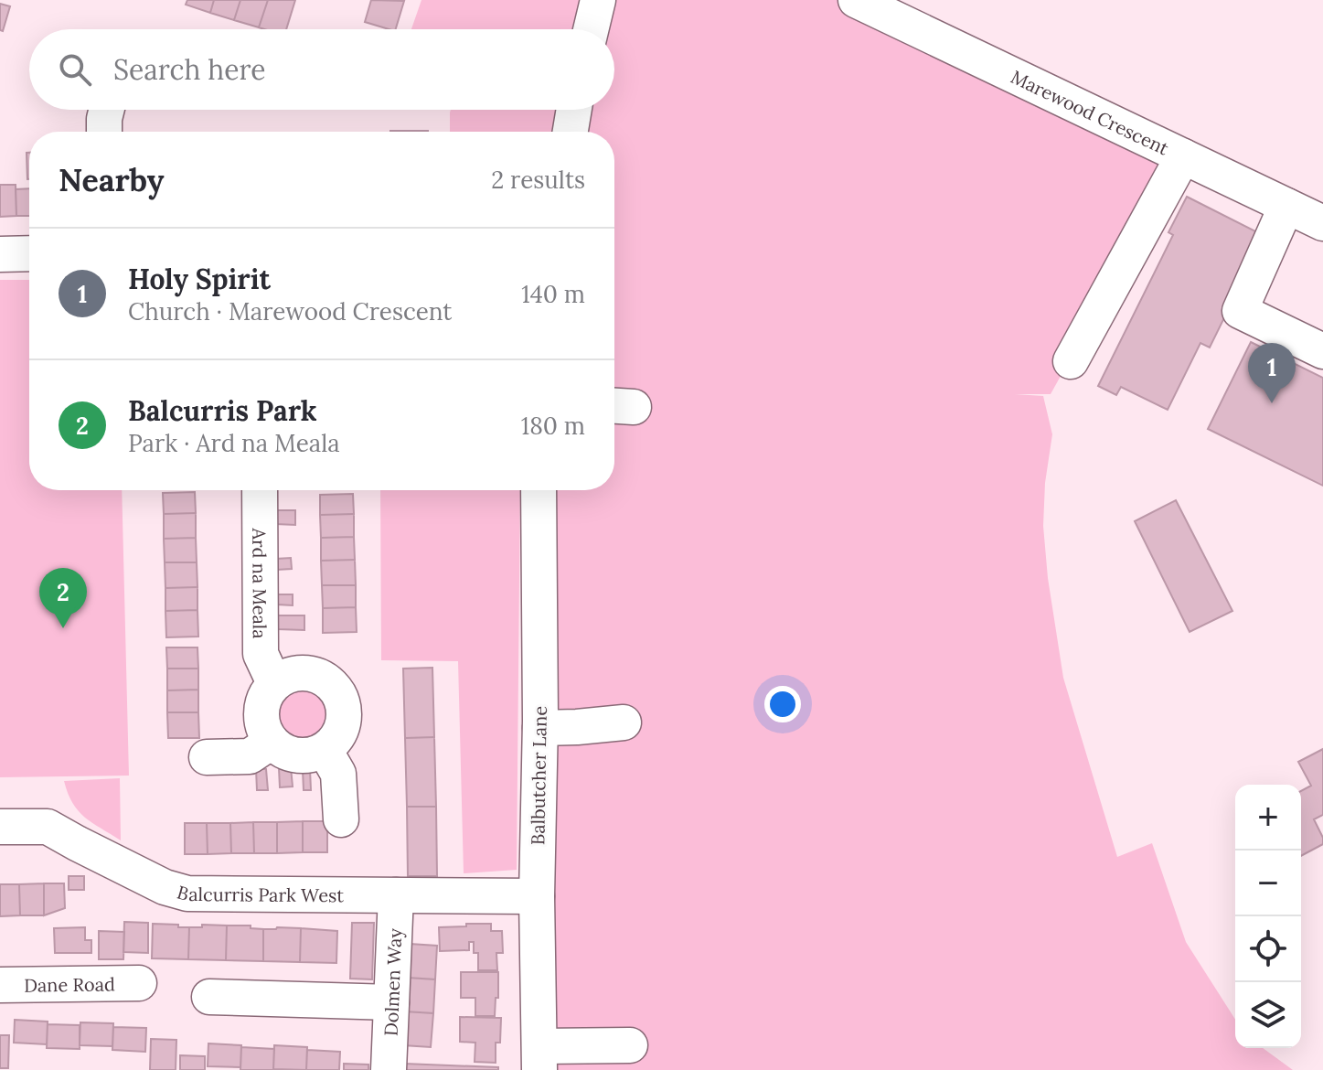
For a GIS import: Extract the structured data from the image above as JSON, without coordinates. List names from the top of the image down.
{
  "streets": {
    "street": [
      "Marewood Crescent",
      "Ard na Meala",
      "Balbutcher Lane",
      "Balcurris Park West",
      "Dolmen Way",
      "Dane Road"
    ]
  },
  "crossings": [
    ["Balbutcher Lane", "Balcurris Park West"],
    ["Balcurris Park West", "Dolmen Way"]
  ],
  "page": {
    "search": "Search here",
    "heading": ["Nearby", "2 results"],
    "list": [
      {
        "mark": "1",
        "name": "Holy Spirit",
        "note": "Church · Marewood Crescent",
        "value": "140 m"
      },
      {
        "mark": "2",
        "name": "Balcurris Park",
        "note": "Park · Ard na Meala",
        "value": "180 m"
      }
    ],
    "pins": ["1", "2"],
    "map_buttons": ["+", "−"]
  }
}
